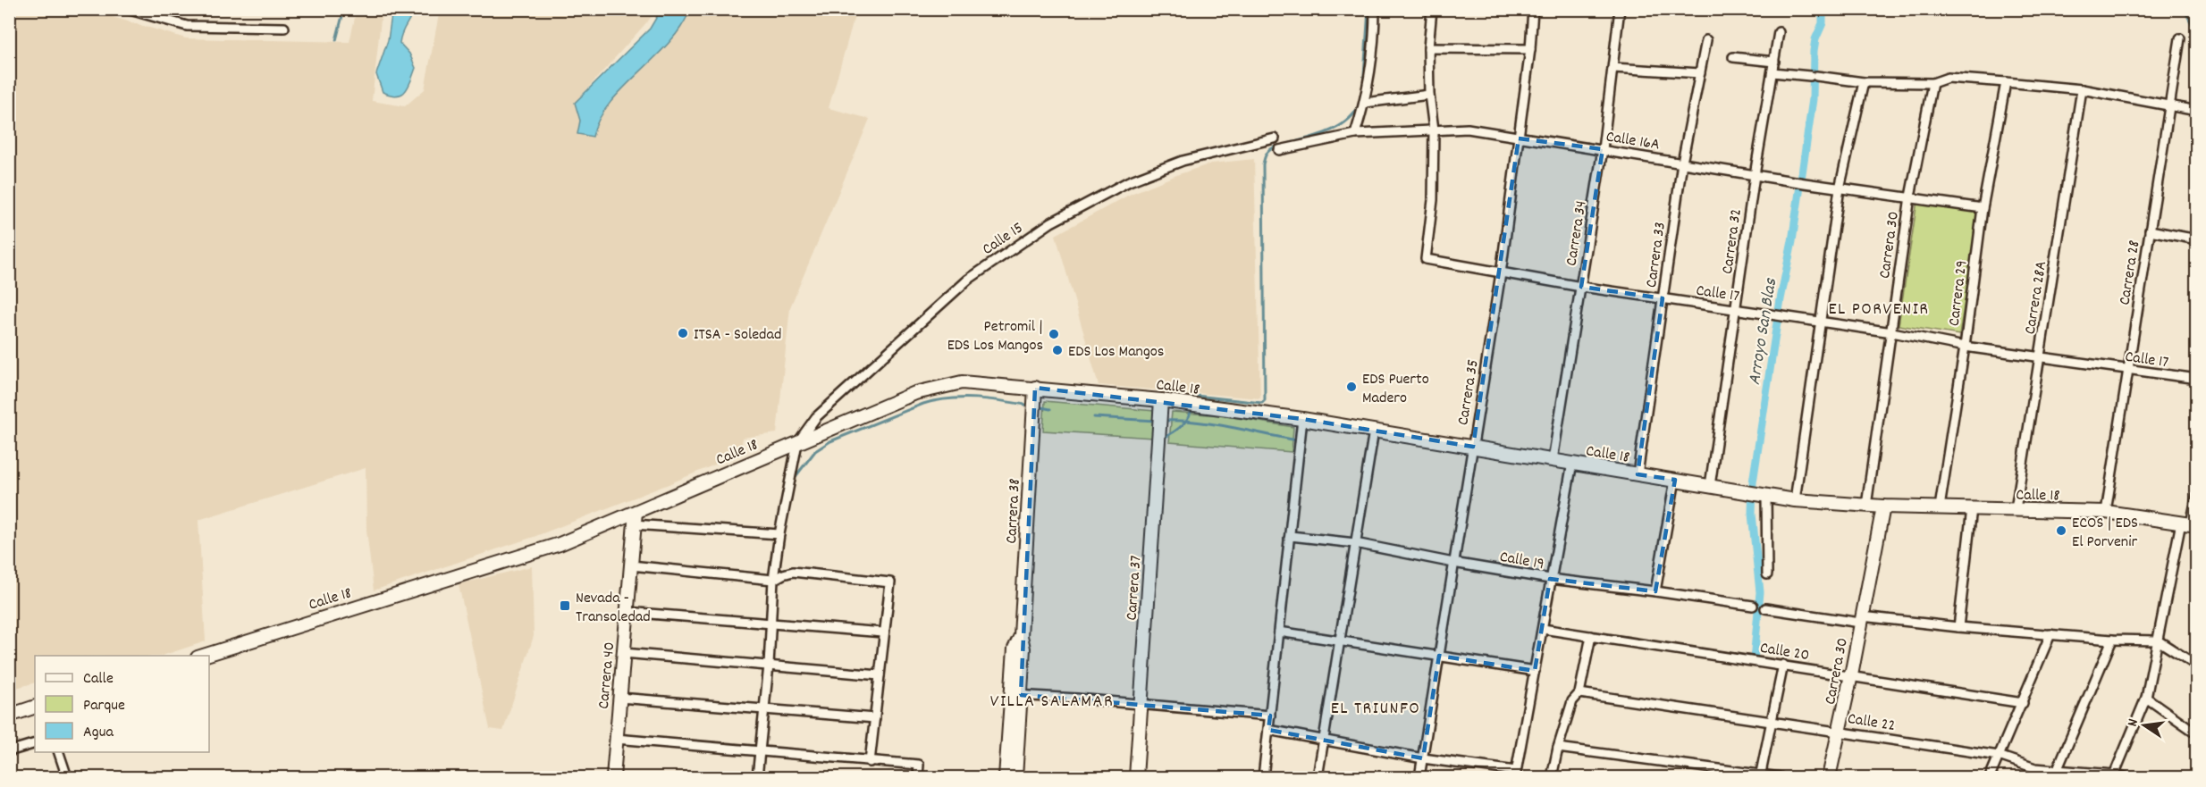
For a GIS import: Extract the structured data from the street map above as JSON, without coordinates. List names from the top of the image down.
{
  "streets": {
    "main road": [
      "Carrera 30",
      "Calle 18",
      "Carrera 38",
      "Carrera 37",
      "Carrera 40"
    ],
    "street": [
      "Calle 16A",
      "Carrera 34",
      "Calle 15",
      "Carrera 32",
      "Carrera 33",
      "Carrera 28",
      "Calle 17",
      "Carrera 29",
      "Carrera 28A",
      "Carrera 35",
      "Calle 19",
      "Calle 20",
      "Calle 22"
    ]
  },
  "crossings": [
    ["Calle 16A", "Carrera 34"],
    ["Calle 16A", "Carrera 32"],
    ["Calle 16A", "Carrera 30"],
    ["Calle 16A", "Carrera 33"],
    ["Calle 16A", "Calle 17"],
    ["Calle 16A", "Carrera 29"],
    ["Calle 16A", "Carrera 35"],
    ["Carrera 34", "Calle 17"],
    ["Carrera 34", "Calle 18"],
    ["Calle 15", "Calle 18"],
    ["Carrera 32", "Calle 17"],
    ["Carrera 32", "Calle 18"],
    ["Carrera 30", "Calle 17"],
    ["Carrera 30", "Calle 18"],
    ["Carrera 30", "Calle 20"],
    ["Carrera 30", "Calle 22"],
    ["Carrera 33", "Calle 17"],
    ["Carrera 33", "Calle 18"],
    ["Carrera 28", "Calle 17"],
    ["Carrera 28", "Calle 18"],
    ["Calle 17", "Carrera 29"],
    ["Calle 17", "Carrera 28A"],
    ["Calle 17", "Carrera 35"],
    ["Carrera 29", "Calle 18"],
    ["Carrera 28A", "Calle 18"],
    ["Calle 18", "Carrera 35"],
    ["Calle 18", "Carrera 38"],
    ["Calle 18", "Carrera 37"],
    ["Calle 18", "Carrera 40"],
    ["Carrera 35", "Calle 19"]
  ],
  "districts": ["EL PORVENIR", "VILLA SALAMAR", "EL TRIUNFO"],
  "water": ["Arroyo San Blas"],
  "places": {
    "other": [
      "ITSA - Soledad",
      "Petromil | EDS Los Mangos",
      "EDS Los Mangos",
      "EDS Puerto Madero",
      "ECOS | EDS El Porvenir"
    ],
    "transit": ["Nevada - Transoledad"]
  },
  "legend": ["Calle", "Parque", "Agua"],
  "north": "left"
}
